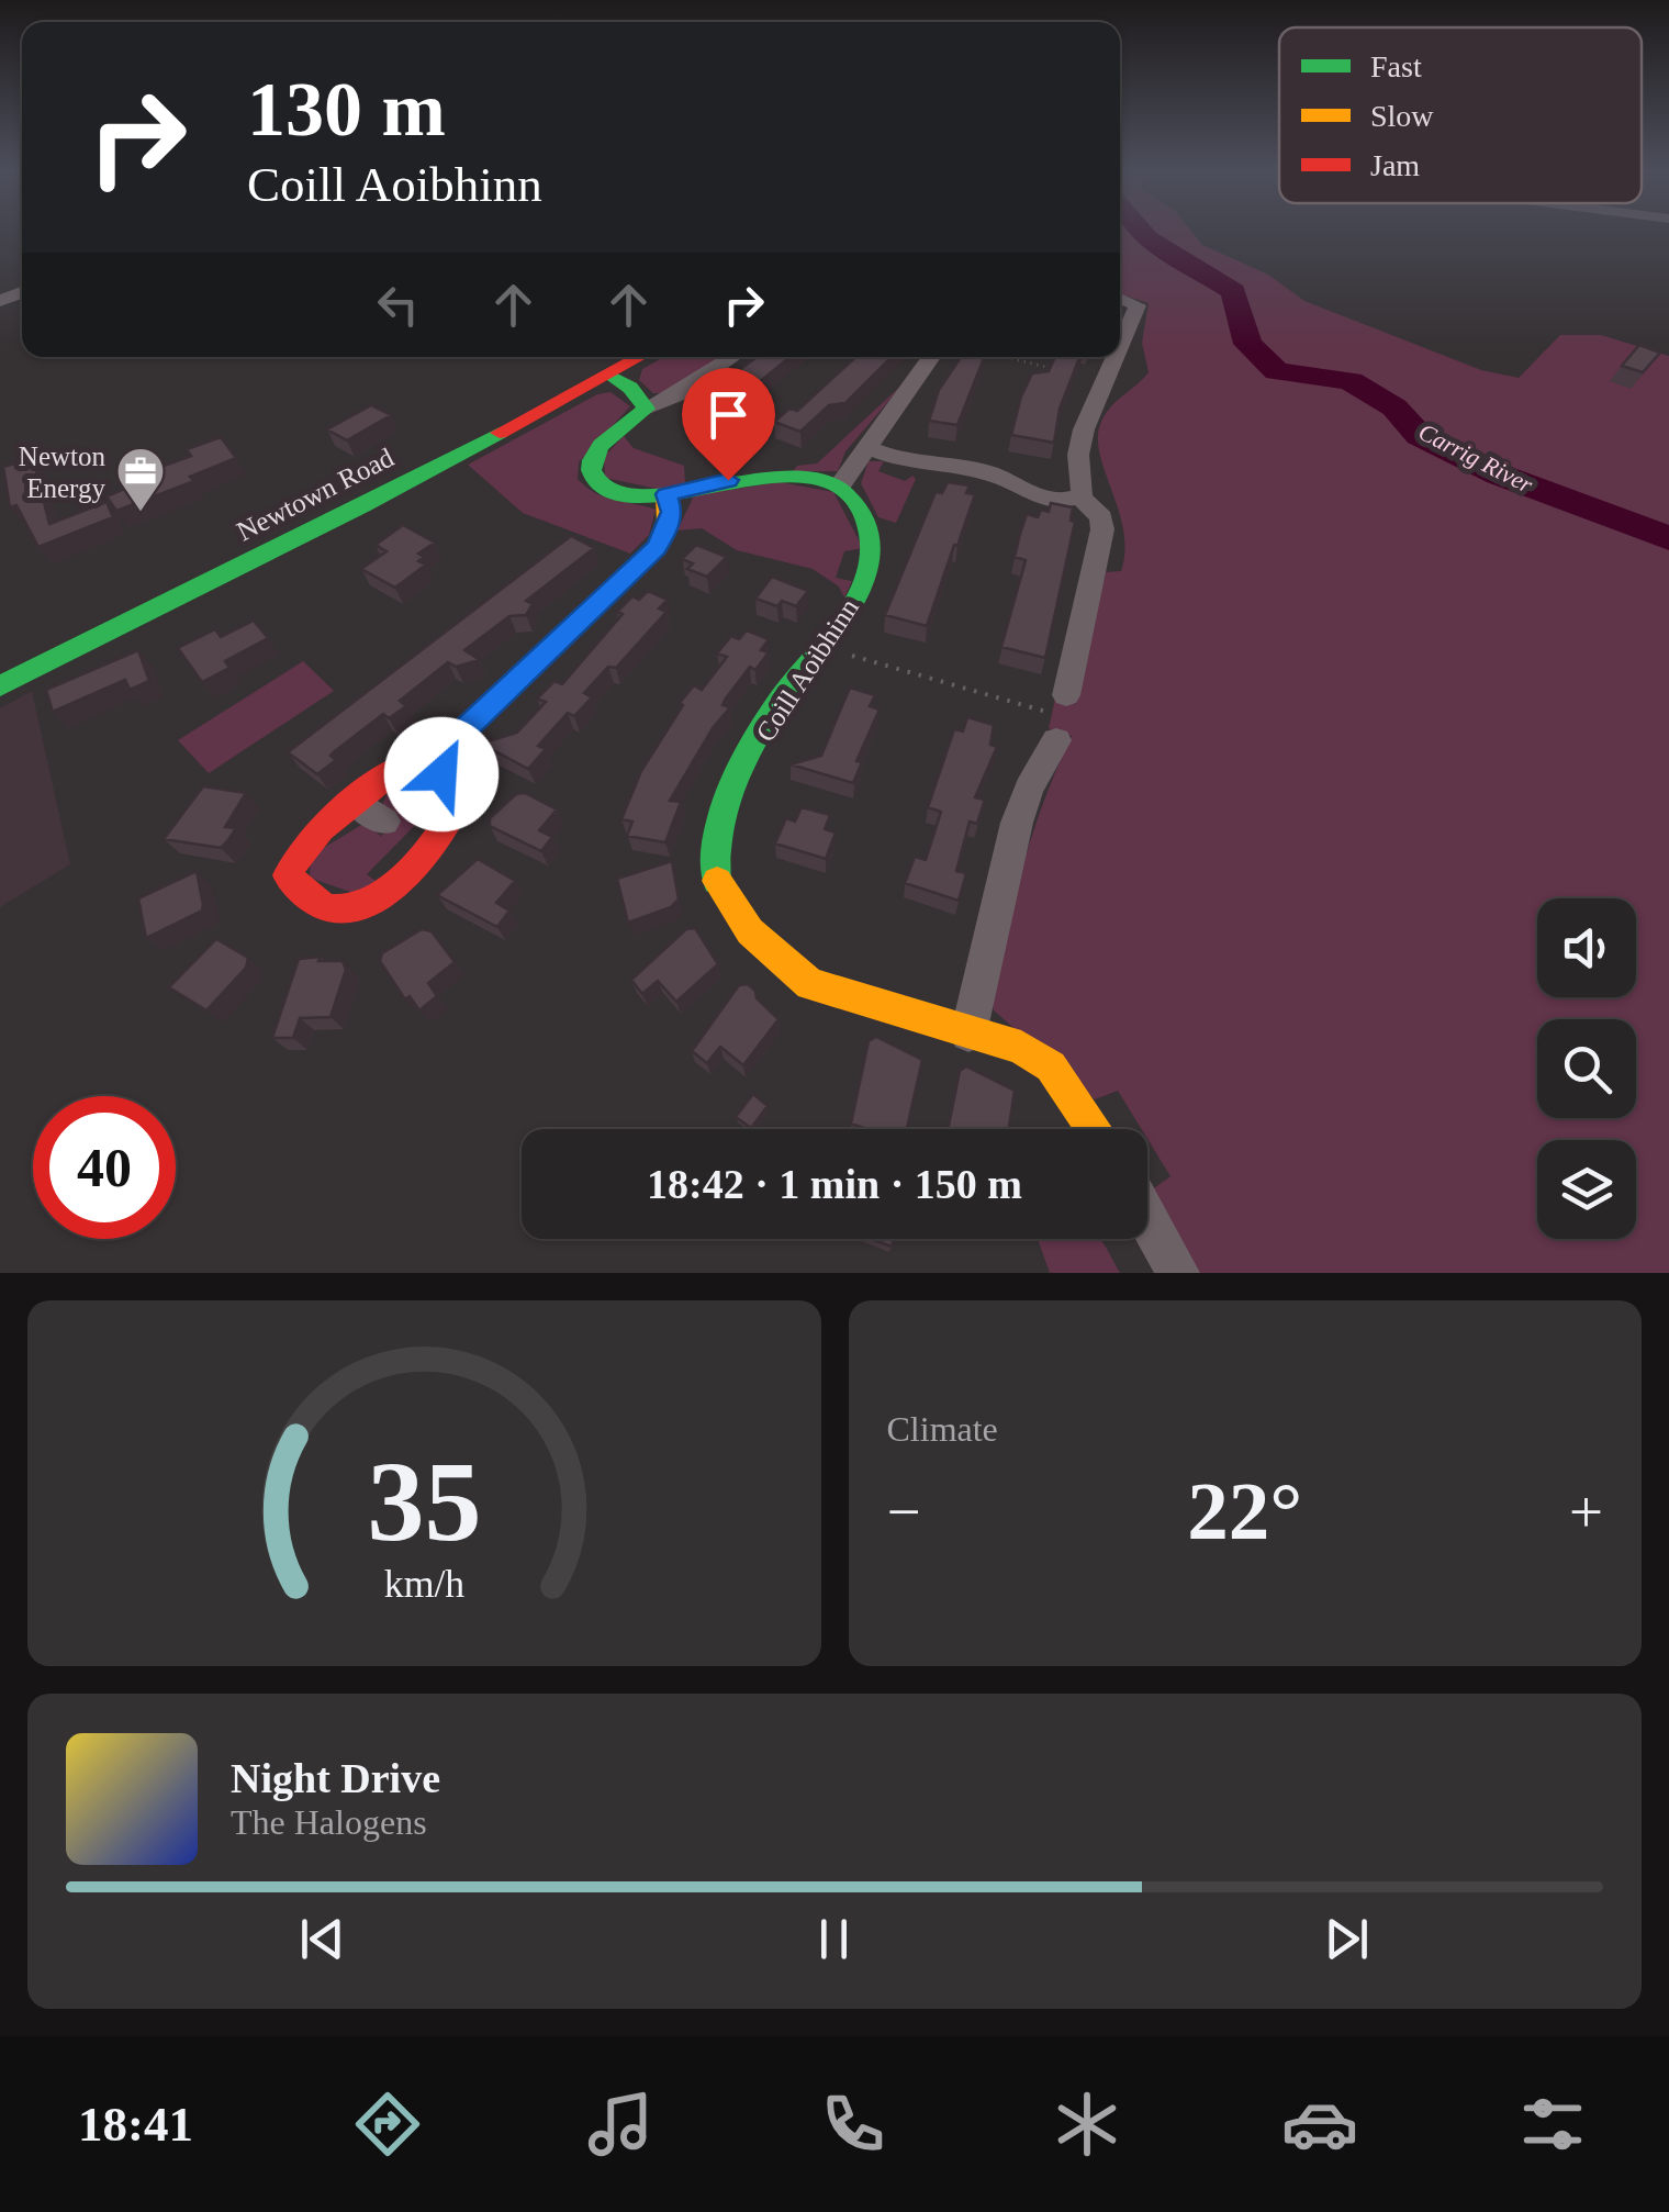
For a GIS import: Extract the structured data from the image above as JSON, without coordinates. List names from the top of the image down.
{
  "streets": {
    "street": ["Newtown Road", "Coill Aoibhinn"]
  },
  "water": ["Carrig River"],
  "places": {
    "office": ["Newton Energy"]
  },
  "legend": ["Fast", "Slow", "Jam"],
  "page": {
    "turn": ["130 m", "Coill Aoibhinn"],
    "limit": "40",
    "trip": "18:42 · 1 min · 150 m",
    "tile": "Climate",
    "heat": ["−", "22°", "+"],
    "song": ["Night Drive", "The Halogens"],
    "tabs": "18:41",
    "gauge": ["35", "km/h"]
  }
}
